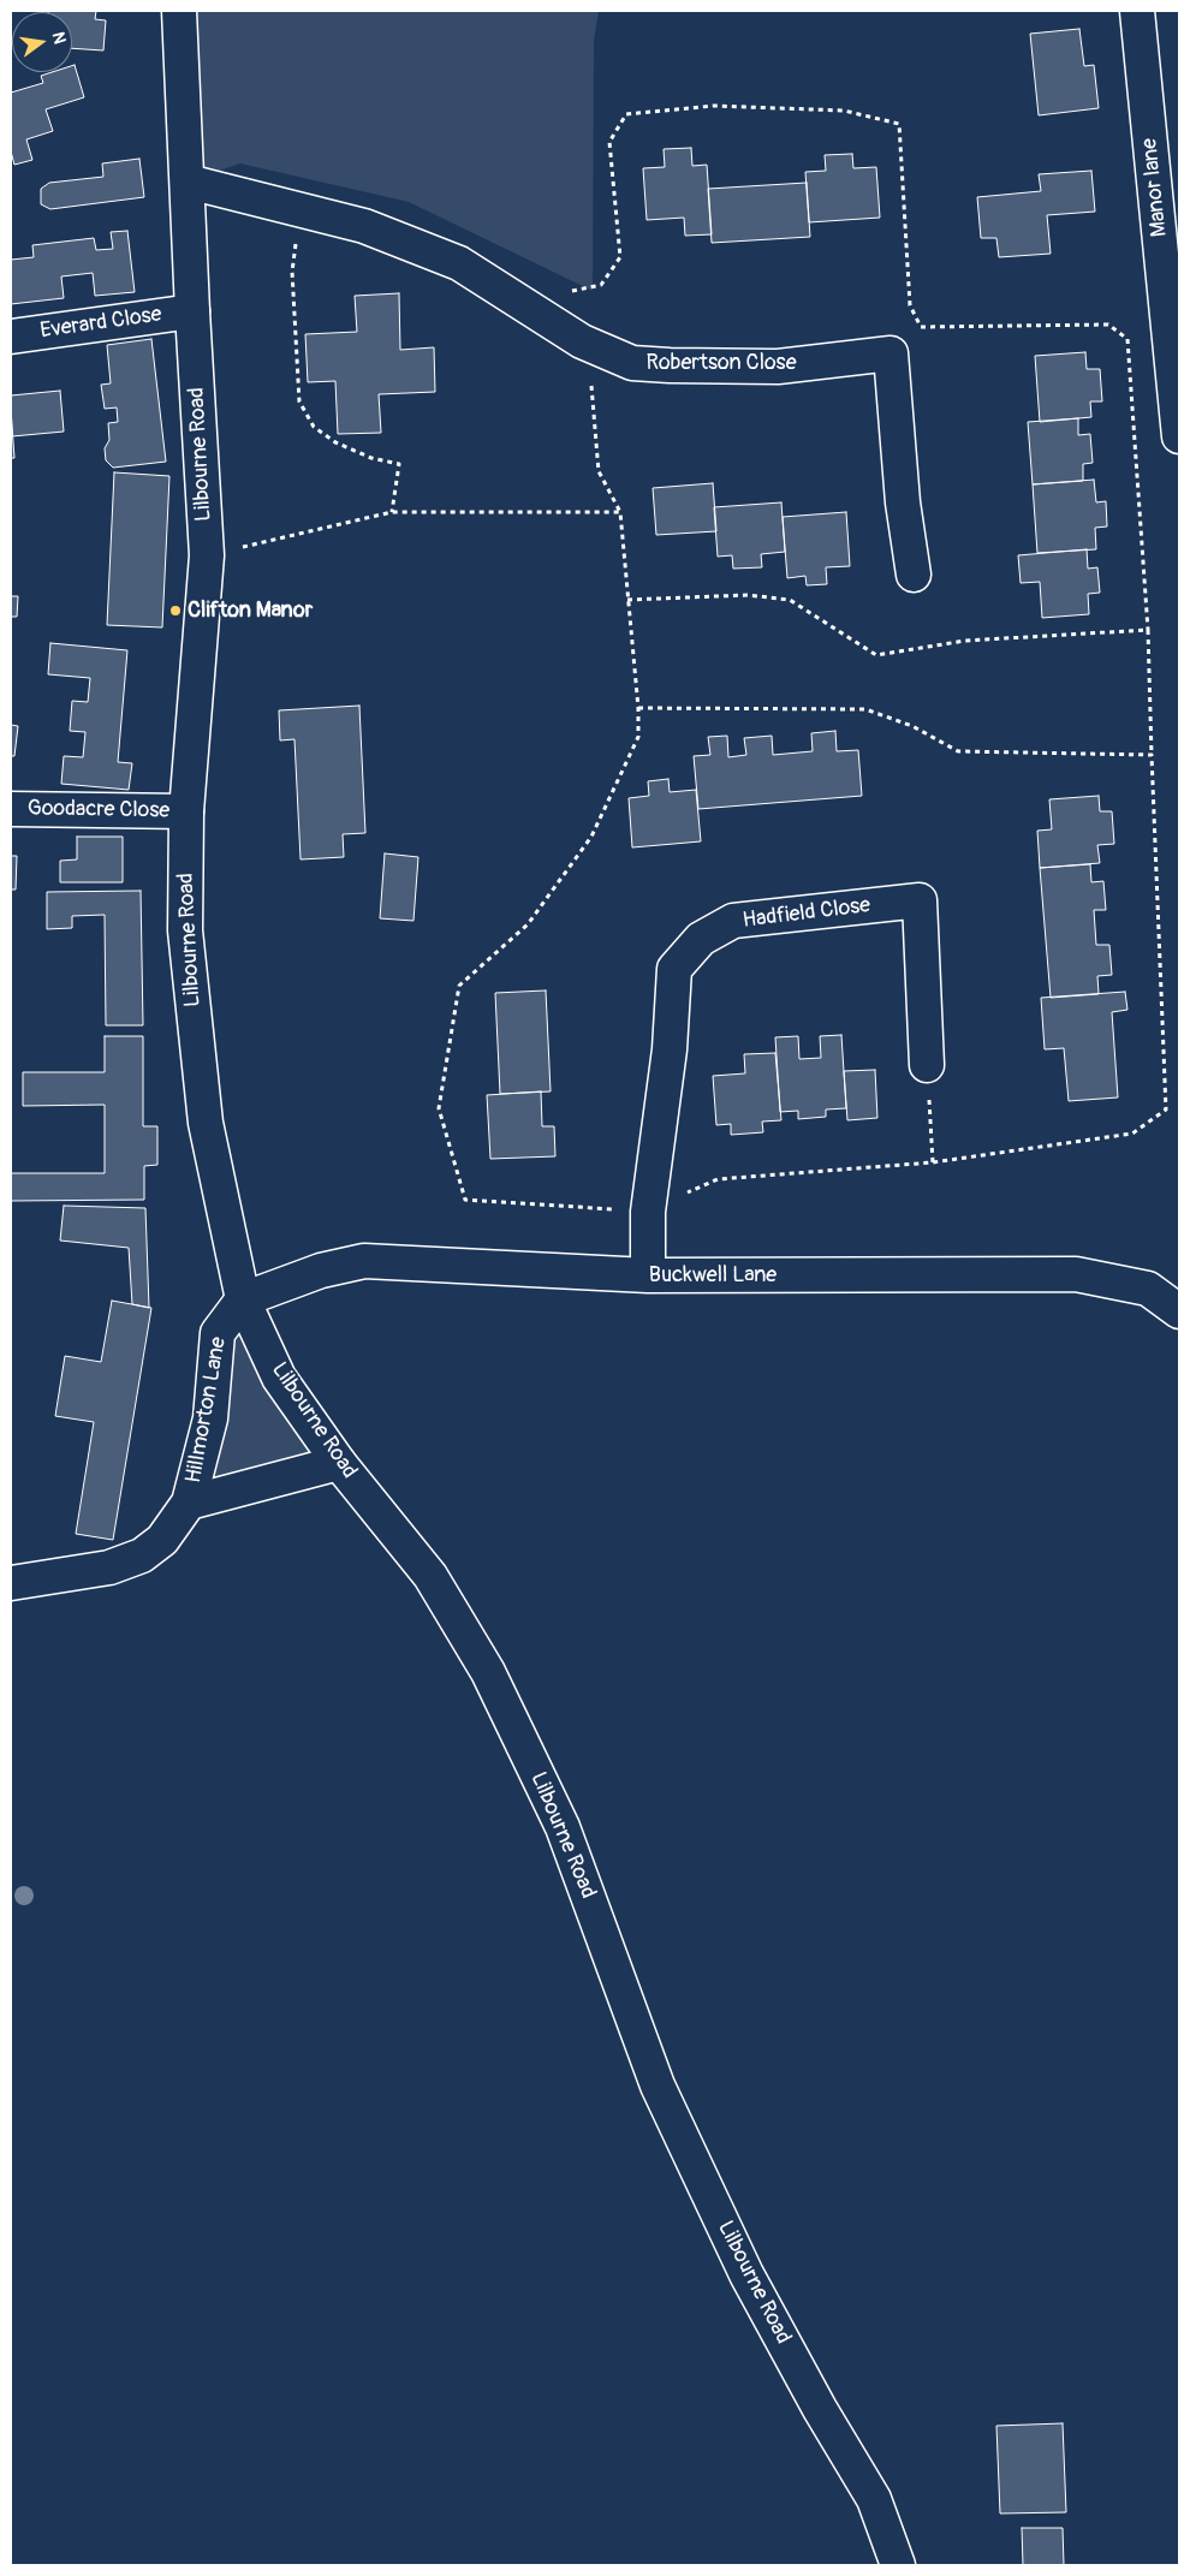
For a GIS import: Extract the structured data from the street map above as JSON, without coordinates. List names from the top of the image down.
{
  "streets": {
    "street": [
      "Manor lane",
      "Everard Close",
      "Robertson Close",
      "Lilbourne Road",
      "Goodacre Close",
      "Hadfield Close",
      "Buckwell Lane",
      "Hillmorton Lane"
    ]
  },
  "crossings": [
    ["Everard Close", "Lilbourne Road"],
    ["Robertson Close", "Lilbourne Road"],
    ["Lilbourne Road", "Goodacre Close"],
    ["Lilbourne Road", "Buckwell Lane"],
    ["Lilbourne Road", "Hillmorton Lane"],
    ["Hadfield Close", "Buckwell Lane"],
    ["Buckwell Lane", "Hillmorton Lane"]
  ],
  "places": ["Clifton Manor"],
  "north": "right"
}
